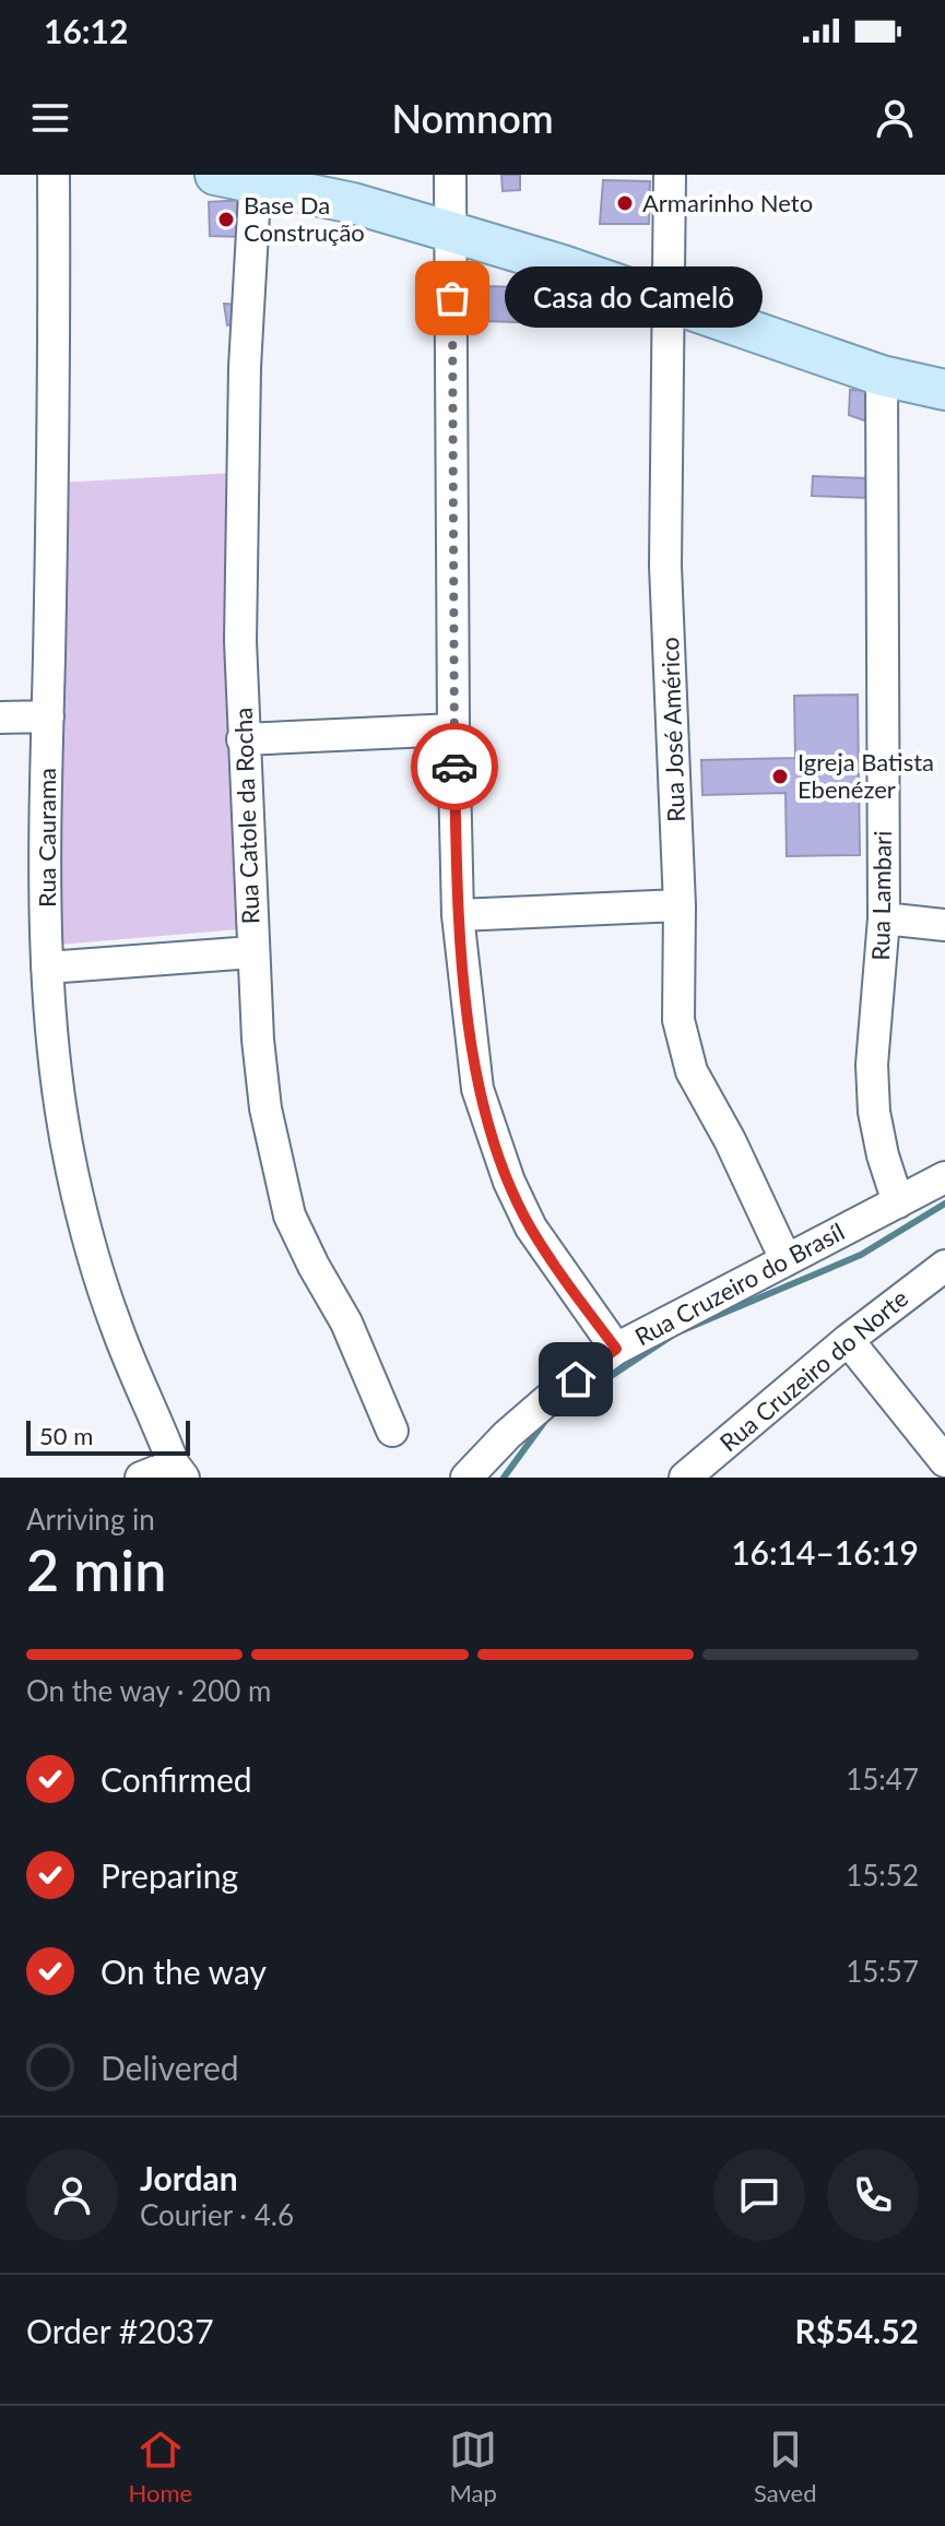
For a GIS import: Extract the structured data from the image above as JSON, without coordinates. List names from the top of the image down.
{
  "streets": {
    "street": [
      "Rua José Américo",
      "Rua Catole da Rocha",
      "Rua Caurama",
      "Rua Lambari",
      "Rua Cruzeiro do Brasíl",
      "Rua Cruzeiro do Norte"
    ]
  },
  "crossings": [
    ["Rua José Américo", "Rua Cruzeiro do Brasíl"],
    ["Rua Lambari", "Rua Cruzeiro do Brasíl"]
  ],
  "places": [
    "Armarinho Neto",
    "Base Da Construção",
    "Casa do Camelô",
    "Igreja Batista Ebenézer"
  ],
  "scale_bar": "50 m",
  "page": {
    "status": "16:12",
    "header": "Nomnom",
    "bubble": "Casa do Camelô",
    "scale": "50 m",
    "heading": ["2 min", "Arriving in", "16:14–16:19"],
    "panel": [
      "Jordan",
      "Courier · 4.6",
      "Order #2037",
      "R$54.52"
    ],
    "bar": "On the way · 200 m",
    "list": [
      ["Confirmed", "15:47"],
      ["Preparing", "15:52"],
      ["On the way", "15:57"],
      "Delivered"
    ],
    "tabs": ["Home", "Map", "Saved"]
  }
}
